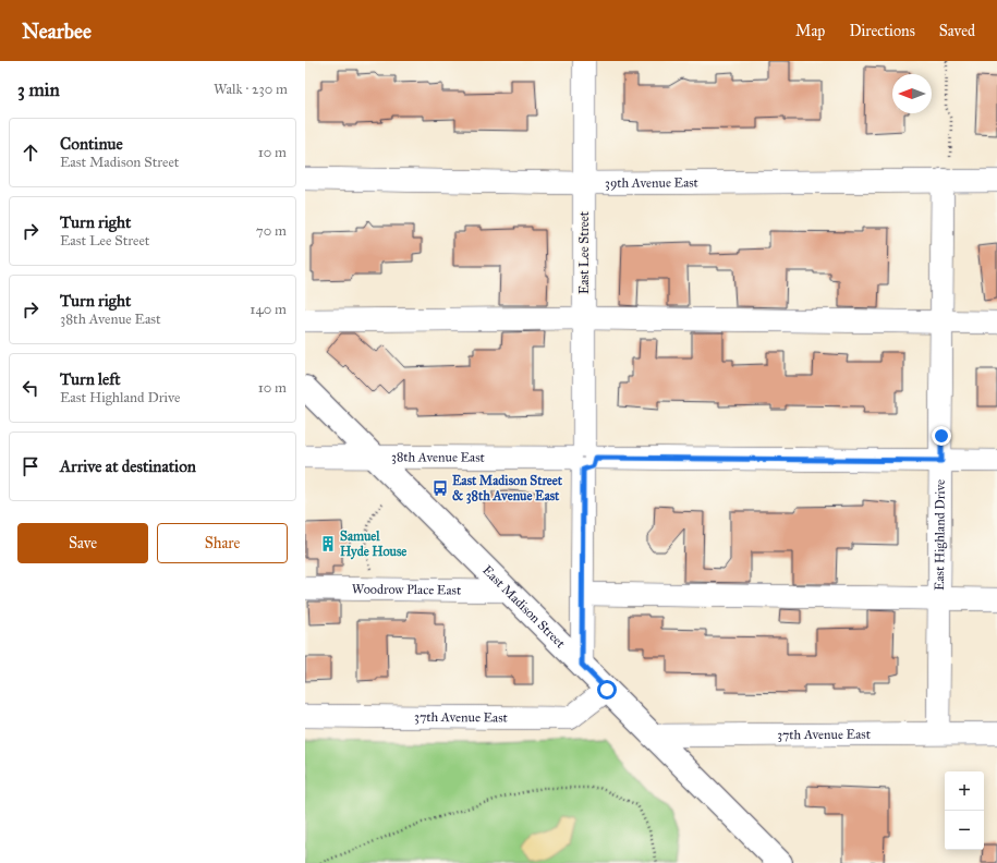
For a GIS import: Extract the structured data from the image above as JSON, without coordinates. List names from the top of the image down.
{
  "streets": {
    "main road": ["East Madison Street"],
    "street": [
      "39th Avenue East",
      "East Lee Street",
      "38th Avenue East",
      "East Highland Drive",
      "Woodrow Place East",
      "37th Avenue East"
    ]
  },
  "crossings": [
    ["39th Avenue East", "East Lee Street"],
    ["39th Avenue East", "East Highland Drive"],
    ["East Lee Street", "38th Avenue East"],
    ["East Lee Street", "East Madison Street"],
    ["38th Avenue East", "East Highland Drive"],
    ["38th Avenue East", "East Madison Street"],
    ["East Highland Drive", "37th Avenue East"],
    ["Woodrow Place East", "East Madison Street"],
    ["East Madison Street", "37th Avenue East"]
  ],
  "places": {
    "bus stop": ["East Madison Street & 38th Avenue East"],
    "building": ["Samuel Hyde House"]
  },
  "north": "left",
  "page": {
    "header": "Nearbee",
    "nav": ["Map", "Directions", "Saved"],
    "heading": ["3 min", "Walk · 230 m"],
    "list": [
      ["Continue", "East Madison Street", "10 m"],
      ["Turn right", "East Lee Street", "70 m"],
      ["Turn right", "38th Avenue East", "140 m"],
      ["Turn left", "East Highland Drive", "10 m"],
      "Arrive at destination"
    ],
    "buttons": ["Save", "Share"],
    "map_buttons": ["+", "−"]
  }
}
